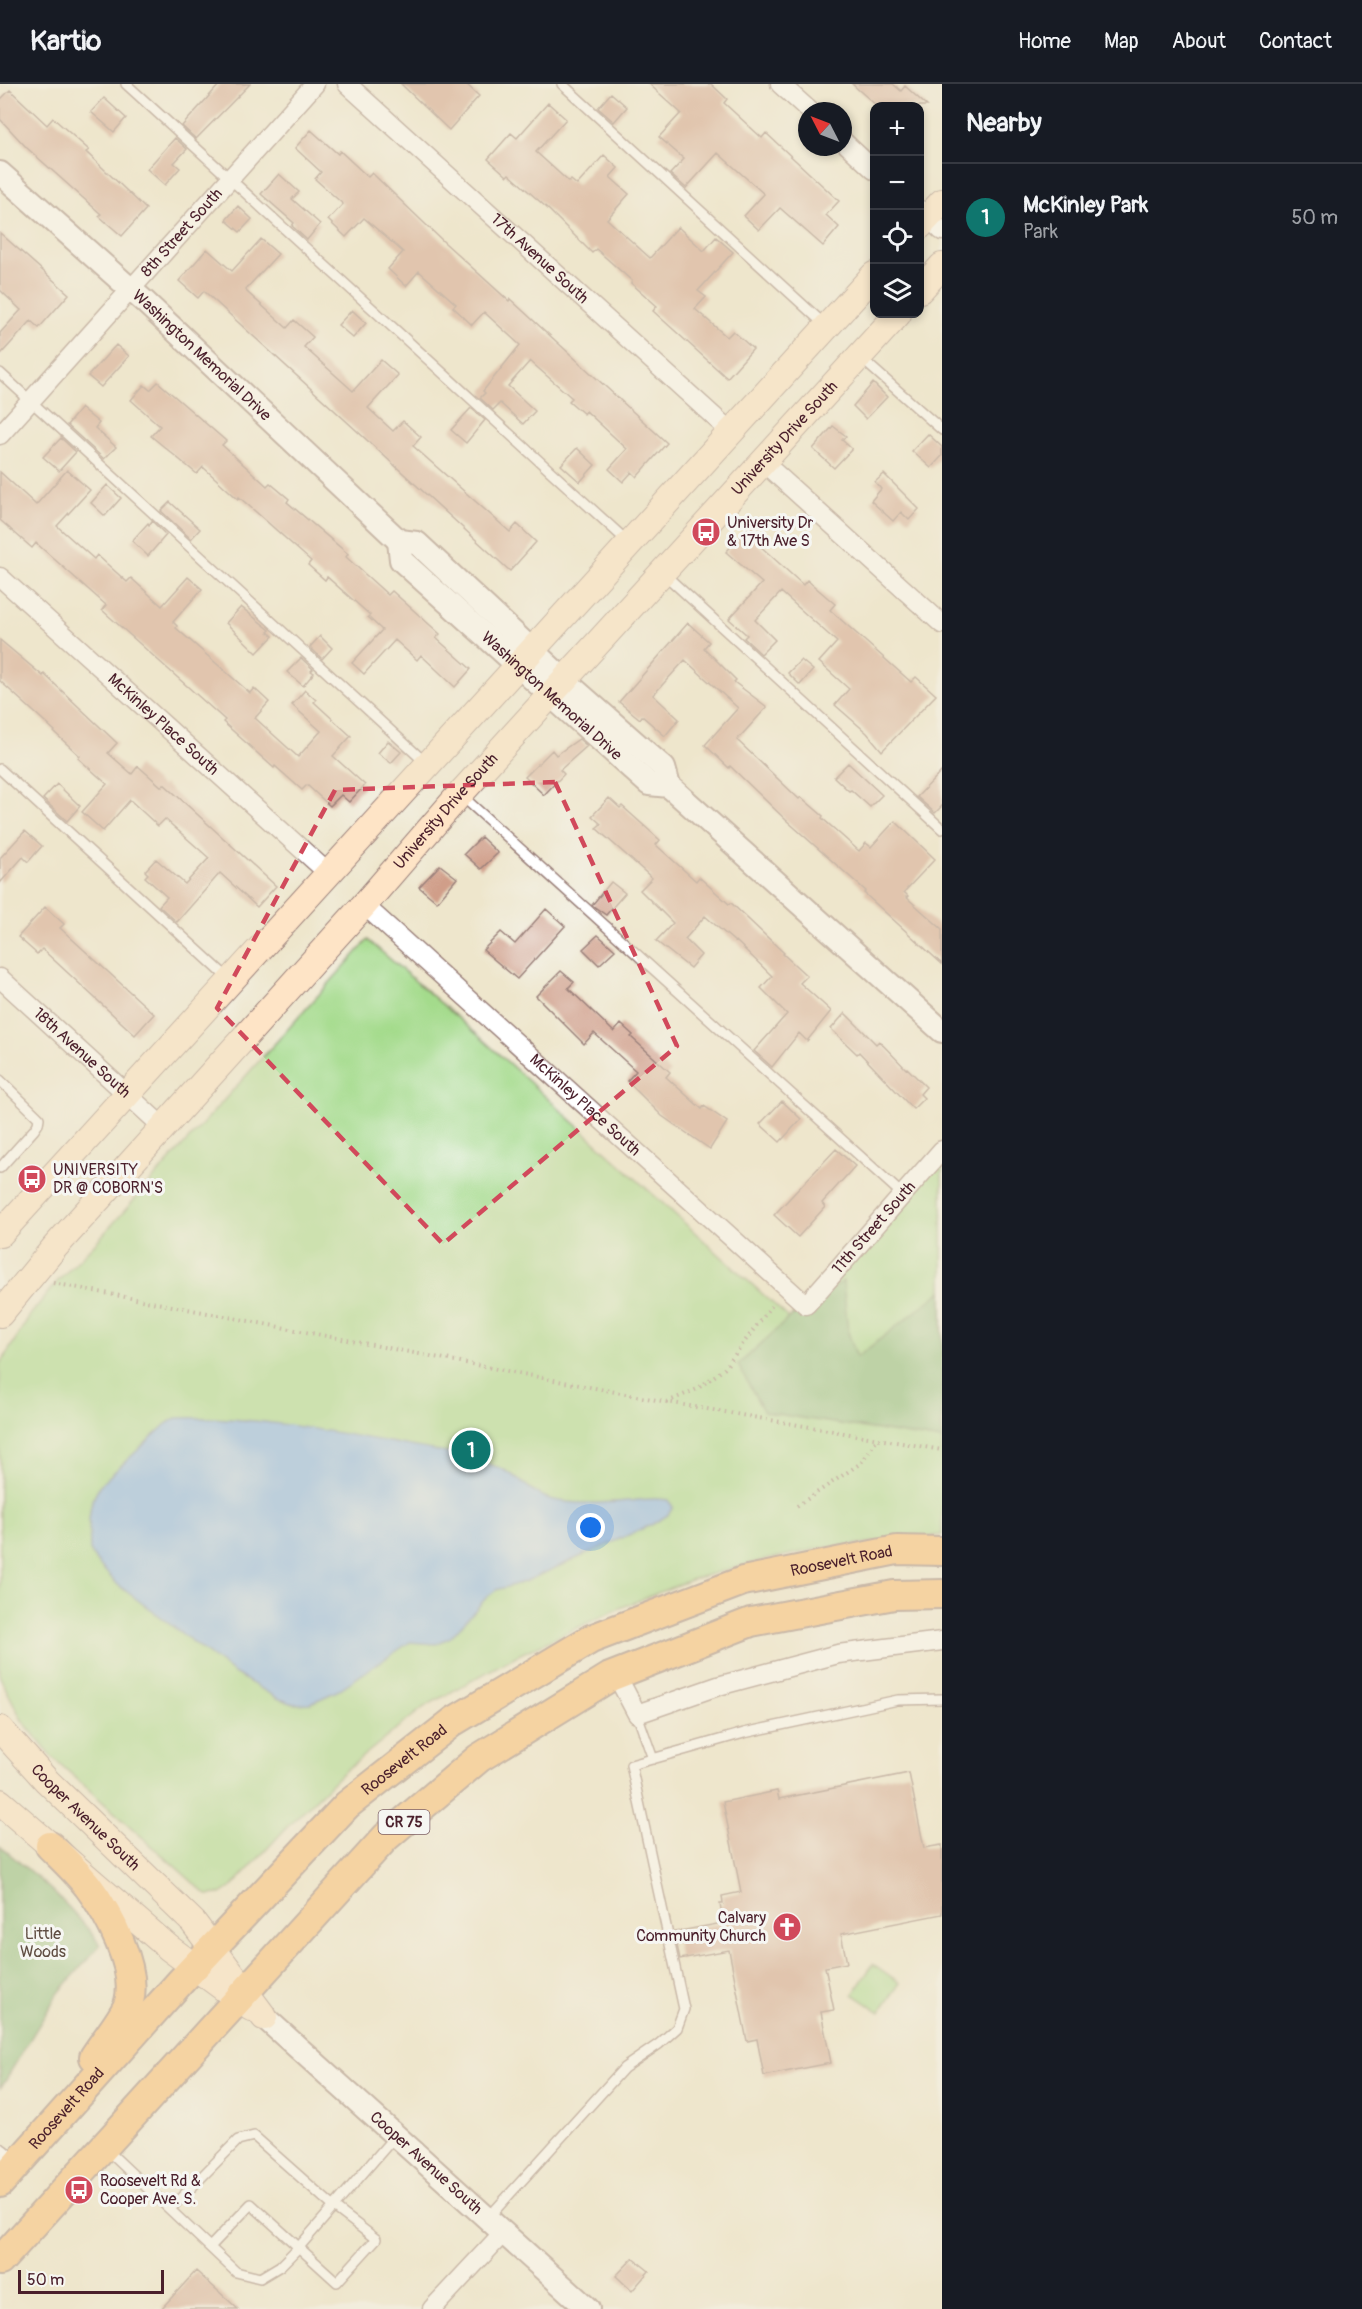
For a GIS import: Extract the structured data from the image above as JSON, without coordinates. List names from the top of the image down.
{
  "streets": {
    "main road": [
      "University Drive South",
      "Roosevelt Road",
      "Cooper Avenue South",
      "CR 75"
    ],
    "street": [
      "8th Street South",
      "17th Avenue South",
      "Washington Memorial Drive",
      "McKinley Place South",
      "18th Avenue South",
      "11th Street South"
    ]
  },
  "crossings": [
    ["8th Street South", "Washington Memorial Drive"],
    ["Washington Memorial Drive", "University Drive South"],
    ["University Drive South", "McKinley Place South"],
    ["University Drive South", "18th Avenue South"],
    ["McKinley Place South", "11th Street South"],
    ["Roosevelt Road", "Cooper Avenue South"],
    ["Cooper Avenue South", "CR 75"]
  ],
  "parks": ["Little Woods"],
  "places": {
    "bus stop": ["University Dr & 17th Ave S", "UNIVERSITY DR @ COBORN'S", "Roosevelt Rd & Cooper Ave. S."],
    "church": ["Calvary Community Church"]
  },
  "scale_bar": "50 m",
  "north": "top left",
  "page": {
    "header": "Kartio",
    "nav": [
      "Home",
      "Map",
      "About",
      "Contact"
    ],
    "heading": "Nearby",
    "map_buttons": ["+", "−"],
    "list": [
      {
        "mark": "1",
        "name": "McKinley Park",
        "note": "Park",
        "value": "50 m"
      }
    ],
    "pins": "1",
    "scale": "50 m"
  }
}
